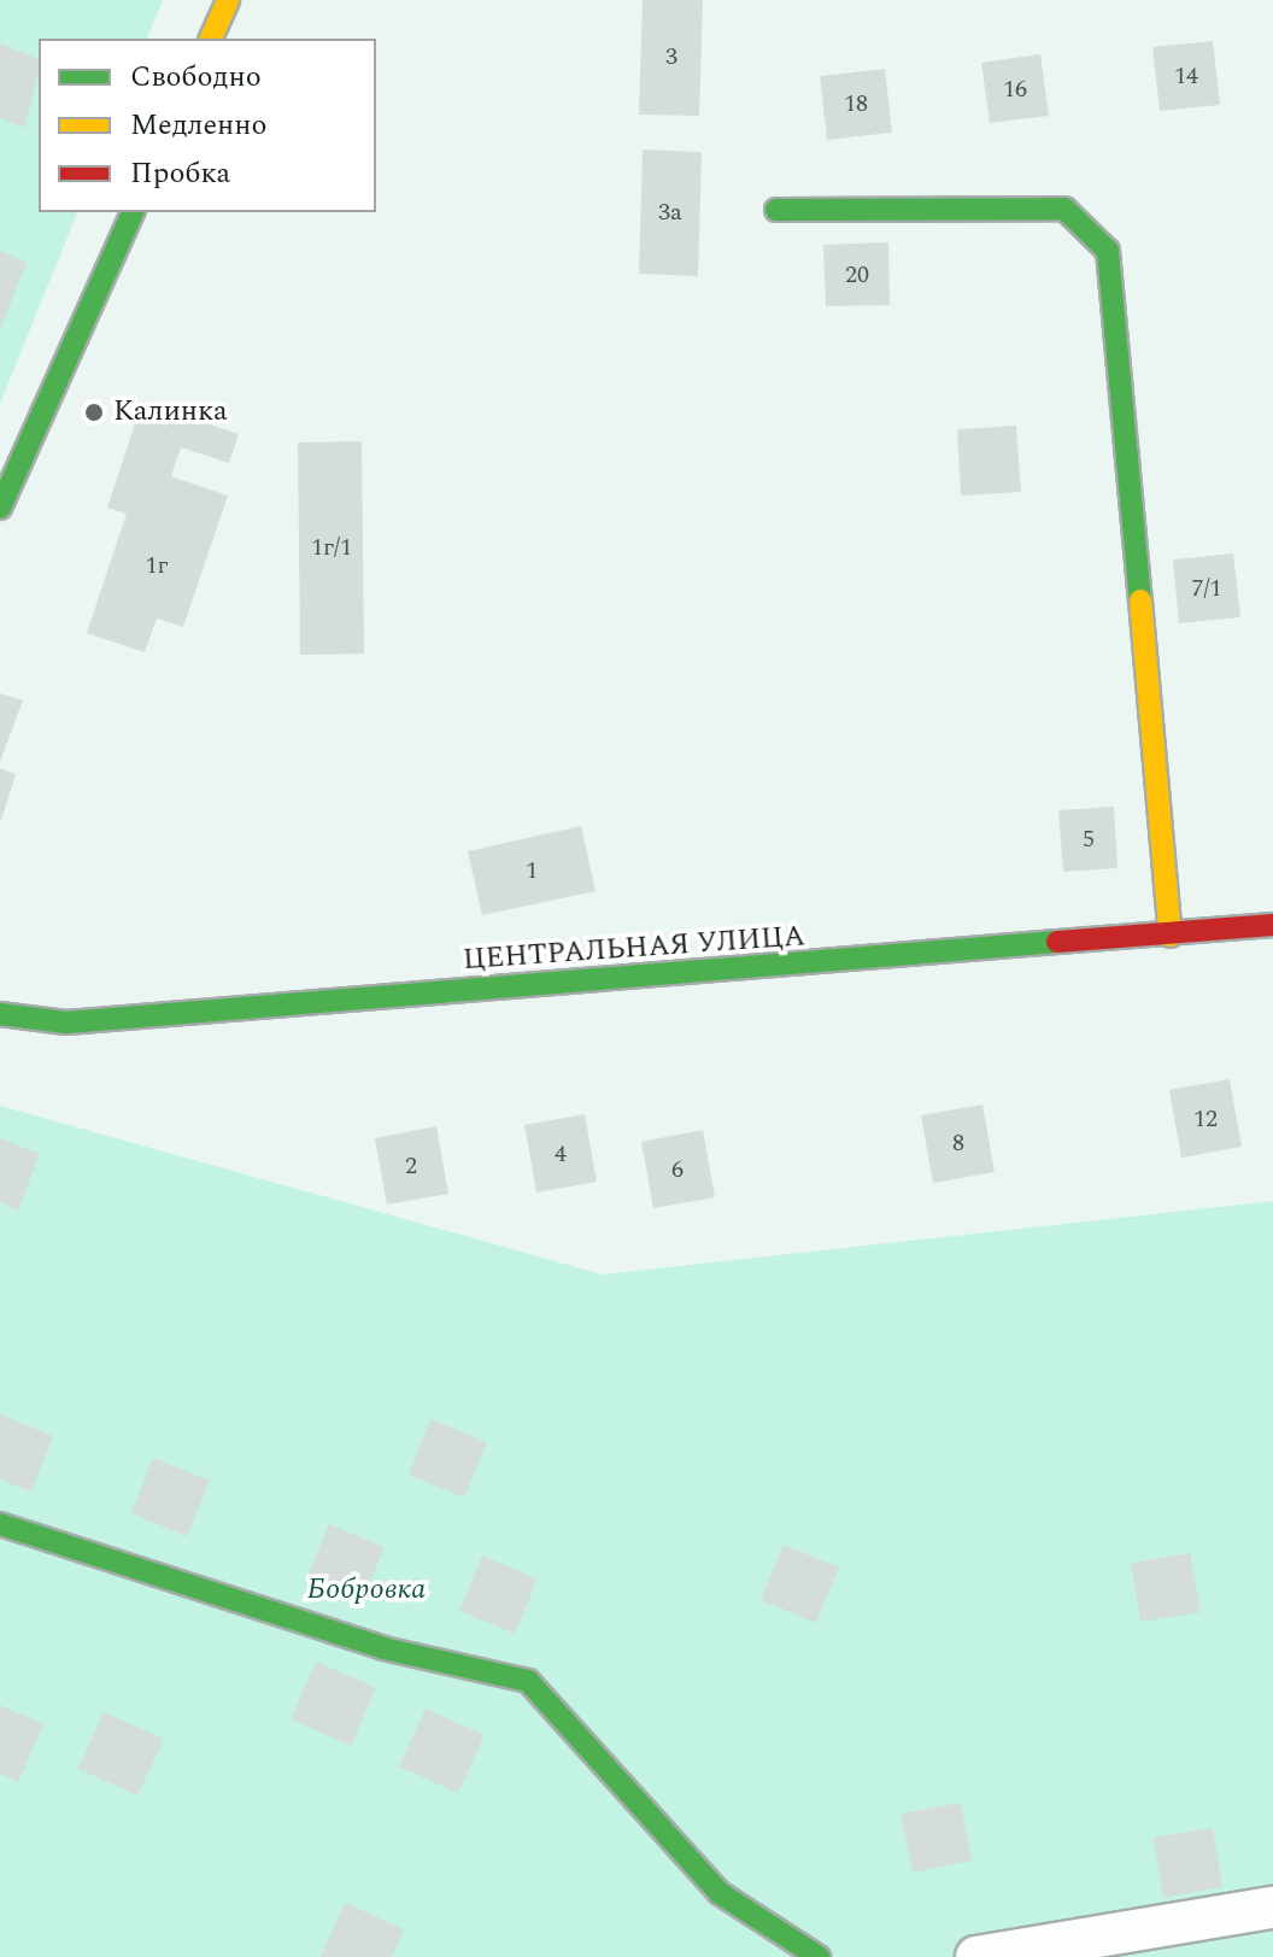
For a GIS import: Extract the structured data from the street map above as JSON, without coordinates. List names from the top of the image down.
{
  "streets": {
    "street": ["ЦЕНТРАЛЬНАЯ УЛИЦА"]
  },
  "parks": ["Бобровка"],
  "places": ["Калинка"],
  "house_numbers": [
    "3",
    "14",
    "16",
    "18",
    "3а",
    "20",
    "1г/1",
    "1г",
    "7/1",
    "5",
    "1",
    "12",
    "8",
    "4",
    "2",
    "6"
  ],
  "legend": ["Свободно", "Медленно", "Пробка"]
}
